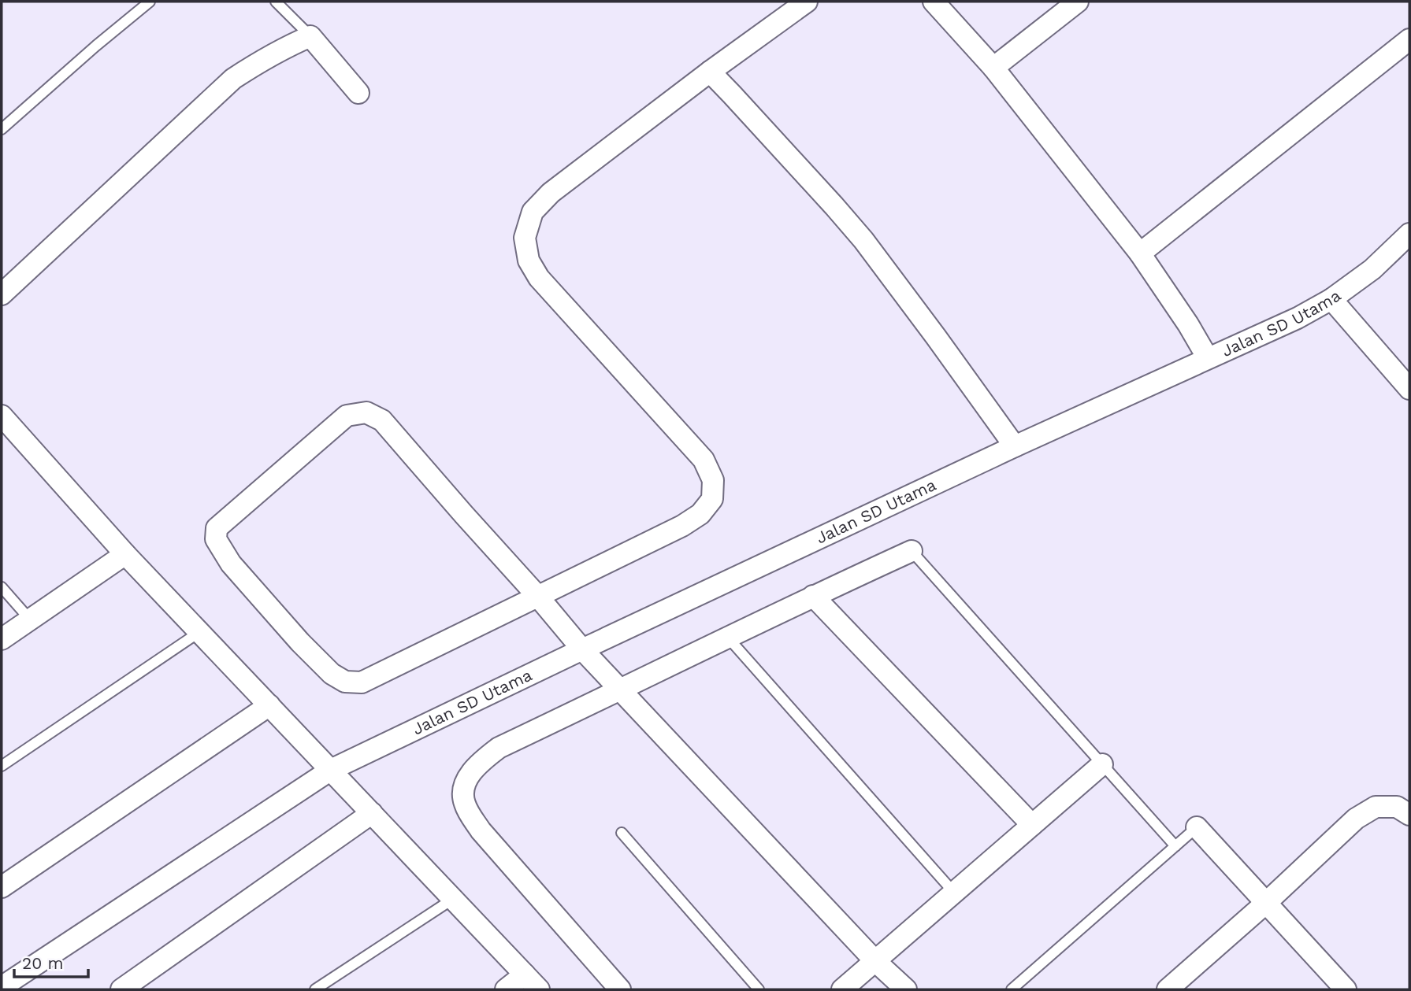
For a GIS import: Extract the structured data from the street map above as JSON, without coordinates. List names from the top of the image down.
{
  "streets": {
    "street": ["Jalan SD Utama"]
  },
  "scale_bar": "20 m"
}
